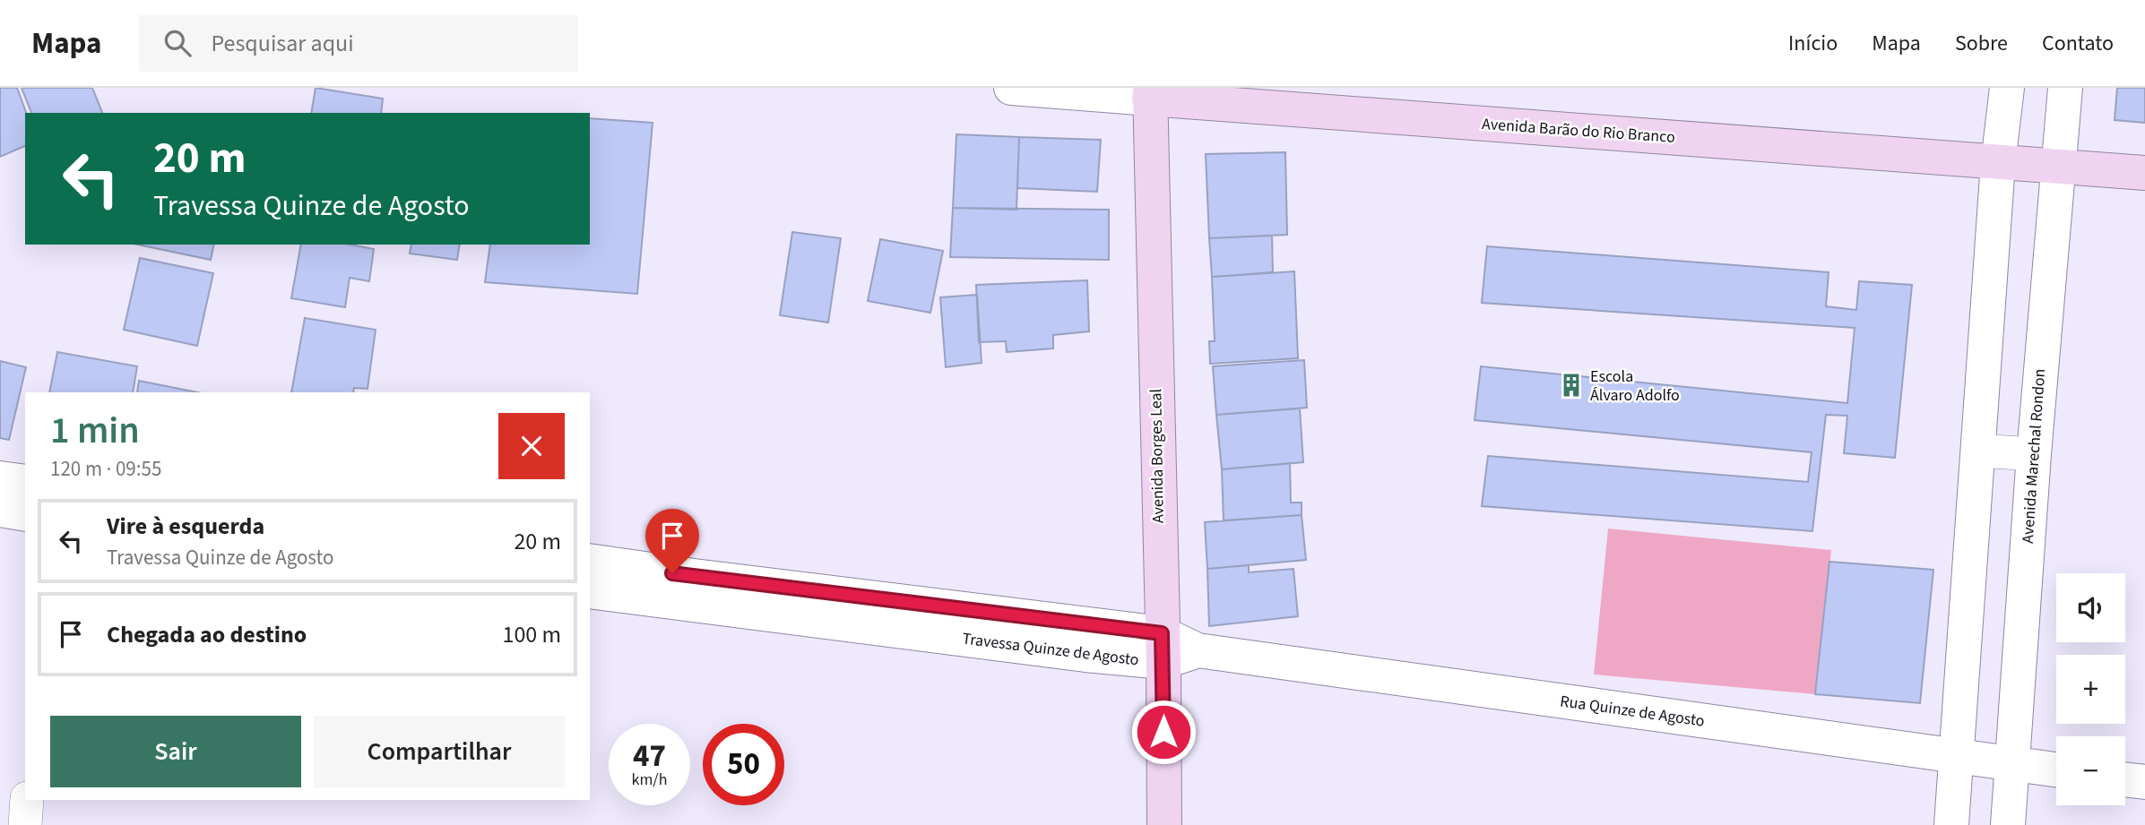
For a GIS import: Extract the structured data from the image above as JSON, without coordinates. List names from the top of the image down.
{
  "streets": {
    "main road": ["Avenida Barão do Rio Branco", "Avenida Borges Leal"],
    "street": ["Avenida Marechal Rondon", "Travessa Quinze de Agosto", "Rua Quinze de Agosto"]
  },
  "crossings": [
    ["Avenida Barão do Rio Branco", "Avenida Borges Leal"],
    ["Avenida Barão do Rio Branco", "Avenida Marechal Rondon"],
    ["Avenida Borges Leal", "Travessa Quinze de Agosto"],
    ["Avenida Marechal Rondon", "Rua Quinze de Agosto"],
    ["Travessa Quinze de Agosto", "Rua Quinze de Agosto"]
  ],
  "places": {
    "building": ["Escola Álvaro Adolfo"]
  },
  "page": {
    "header": "Mapa",
    "search": "Pesquisar aqui",
    "nav": [
      "Início",
      "Mapa",
      "Sobre",
      "Contato"
    ],
    "turn": ["20 m", "Travessa Quinze de Agosto"],
    "heading": ["1 min", "120 m · 09:55"],
    "list": [
      {
        "name": "Vire à esquerda",
        "note": "Travessa Quinze de Agosto",
        "value": "20 m"
      },
      {
        "name": "Chegada ao destino",
        "value": "100 m"
      }
    ],
    "map_buttons": ["+", "−"],
    "buttons": ["Sair", "Compartilhar"],
    "speed": "47 km/h",
    "limit": "50"
  }
}
